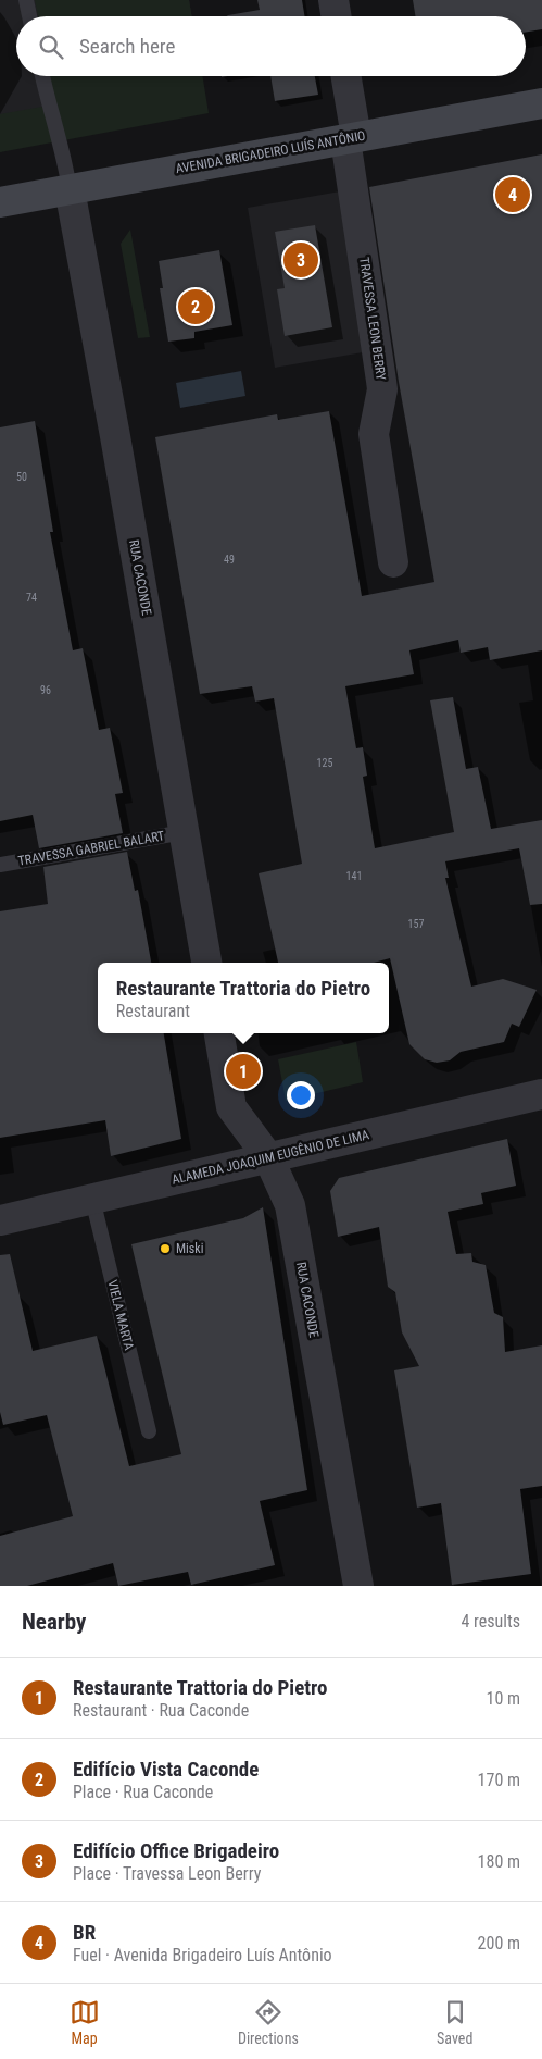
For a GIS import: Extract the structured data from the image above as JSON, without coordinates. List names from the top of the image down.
{
  "streets": {
    "main road": ["AVENIDA BRIGADEIRO LUÍS ANTÔNIO"],
    "street": ["TRAVESSA LEON BERRY", "RUA CACONDE", "ALAMEDA JOAQUIM EUGÊNIO DE LIMA"],
    "lane": ["TRAVESSA GABRIEL BALART", "VIELA MARTA"]
  },
  "crossings": [
    ["AVENIDA BRIGADEIRO LUÍS ANTÔNIO", "TRAVESSA LEON BERRY"],
    ["AVENIDA BRIGADEIRO LUÍS ANTÔNIO", "RUA CACONDE"],
    ["RUA CACONDE", "TRAVESSA GABRIEL BALART"],
    ["RUA CACONDE", "ALAMEDA JOAQUIM EUGÊNIO DE LIMA"],
    ["ALAMEDA JOAQUIM EUGÊNIO DE LIMA", "VIELA MARTA"]
  ],
  "places": ["Miski"],
  "house_numbers": [
    "50",
    "49",
    "74",
    "96",
    "125",
    "141",
    "157"
  ],
  "page": {
    "search": "Search here",
    "pins": [
      "4",
      "3",
      "2",
      "1"
    ],
    "popup": ["Restaurante Trattoria do Pietro", "Restaurant"],
    "heading": ["Nearby", "4 results"],
    "list": [
      {
        "mark": "1",
        "name": "Restaurante Trattoria do Pietro",
        "note": "Restaurant · Rua Caconde",
        "value": "10 m"
      },
      {
        "mark": "2",
        "name": "Edifício Vista Caconde",
        "note": "Place · Rua Caconde",
        "value": "170 m"
      },
      {
        "mark": "3",
        "name": "Edifício Office Brigadeiro",
        "note": "Place · Travessa Leon Berry",
        "value": "180 m"
      },
      {
        "mark": "4",
        "name": "BR",
        "note": "Fuel · Avenida Brigadeiro Luís Antônio",
        "value": "200 m"
      }
    ],
    "nav": ["Map", "Directions", "Saved"]
  }
}
